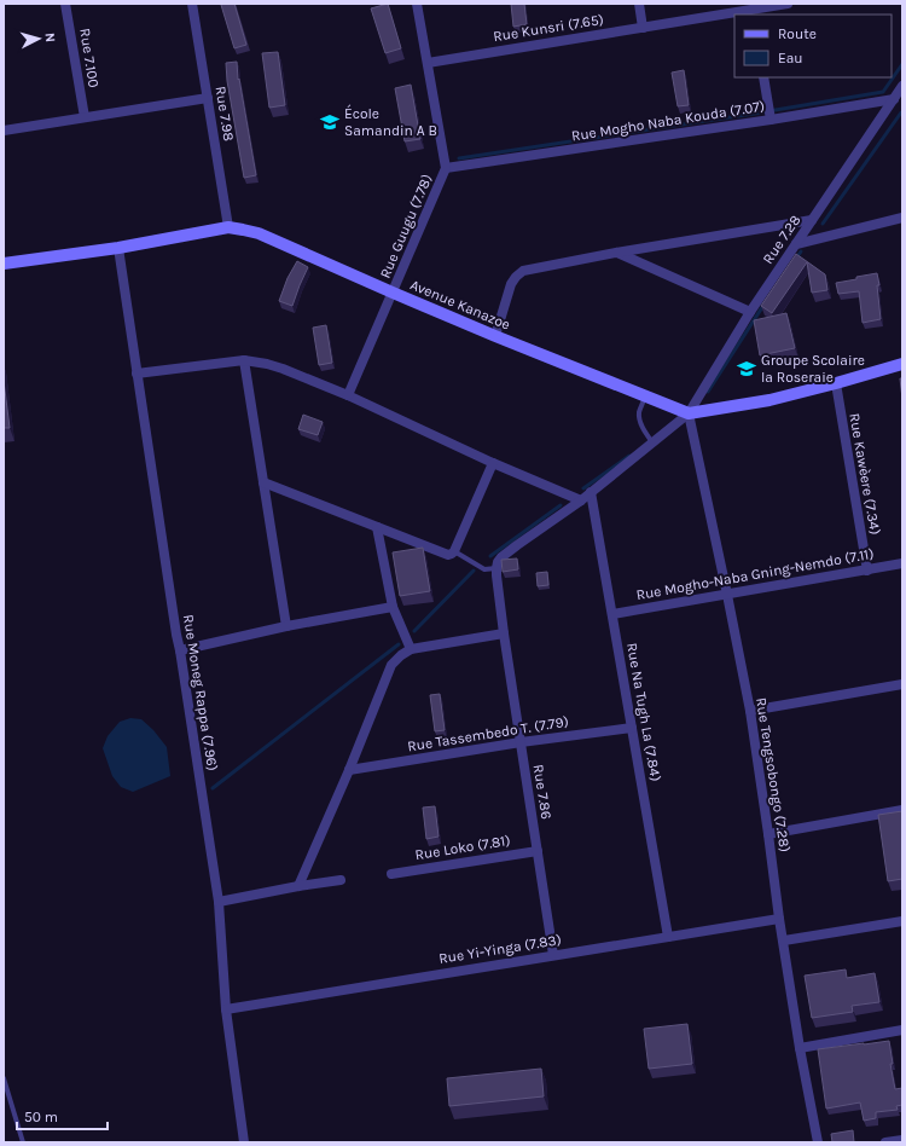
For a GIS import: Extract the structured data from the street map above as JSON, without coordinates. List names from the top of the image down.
{
  "streets": {
    "street": [
      "Rue Kunsri (7.65)",
      "Rue 7.100",
      "Rue 7.98",
      "Rue Mogho Naba Kouda (7.07)",
      "Rue Guugu (7.78)",
      "Rue 7.28",
      "Avenue Kanazoe",
      "Rue Kawèere (7.34)",
      "Rue Mogho-Naba Gning-Nemdo (7.11)",
      "Rue Moneg Rappa (7.96)",
      "Rue Na Tugh La (7.84)",
      "Rue Tassembedo T. (7.79)",
      "Rue Tengsobongo (7.28)",
      "Rue 7.86",
      "Rue Loko (7.81)",
      "Rue Yi-Yinga (7.83)"
    ]
  },
  "crossings": [
    ["Rue Kunsri (7.65)", "Rue Guugu (7.78)"],
    ["Rue 7.98", "Avenue Kanazoe"],
    ["Rue Mogho Naba Kouda (7.07)", "Rue Guugu (7.78)"],
    ["Rue Mogho Naba Kouda (7.07)", "Rue 7.28"],
    ["Rue Guugu (7.78)", "Avenue Kanazoe"],
    ["Rue 7.28", "Avenue Kanazoe"],
    ["Rue 7.28", "Rue Tengsobongo (7.28)"],
    ["Avenue Kanazoe", "Rue Moneg Rappa (7.96)"],
    ["Avenue Kanazoe", "Rue Tengsobongo (7.28)"],
    ["Rue Kawèere (7.34)", "Rue Mogho-Naba Gning-Nemdo (7.11)"],
    ["Rue Mogho-Naba Gning-Nemdo (7.11)", "Rue Na Tugh La (7.84)"],
    ["Rue Mogho-Naba Gning-Nemdo (7.11)", "Rue Tengsobongo (7.28)"],
    ["Rue Moneg Rappa (7.96)", "Rue Yi-Yinga (7.83)"],
    ["Rue Na Tugh La (7.84)", "Rue Tassembedo T. (7.79)"],
    ["Rue Na Tugh La (7.84)", "Rue Yi-Yinga (7.83)"],
    ["Rue Tassembedo T. (7.79)", "Rue 7.86"],
    ["Rue Tengsobongo (7.28)", "Rue Yi-Yinga (7.83)"],
    ["Rue 7.86", "Rue Loko (7.81)"],
    ["Rue 7.86", "Rue Yi-Yinga (7.83)"]
  ],
  "places": {
    "school or university": ["École Samandin A B", "Groupe Scolaire la Roseraie"]
  },
  "legend": ["Route", "Eau"],
  "scale_bar": "50 m",
  "north": "right"
}
